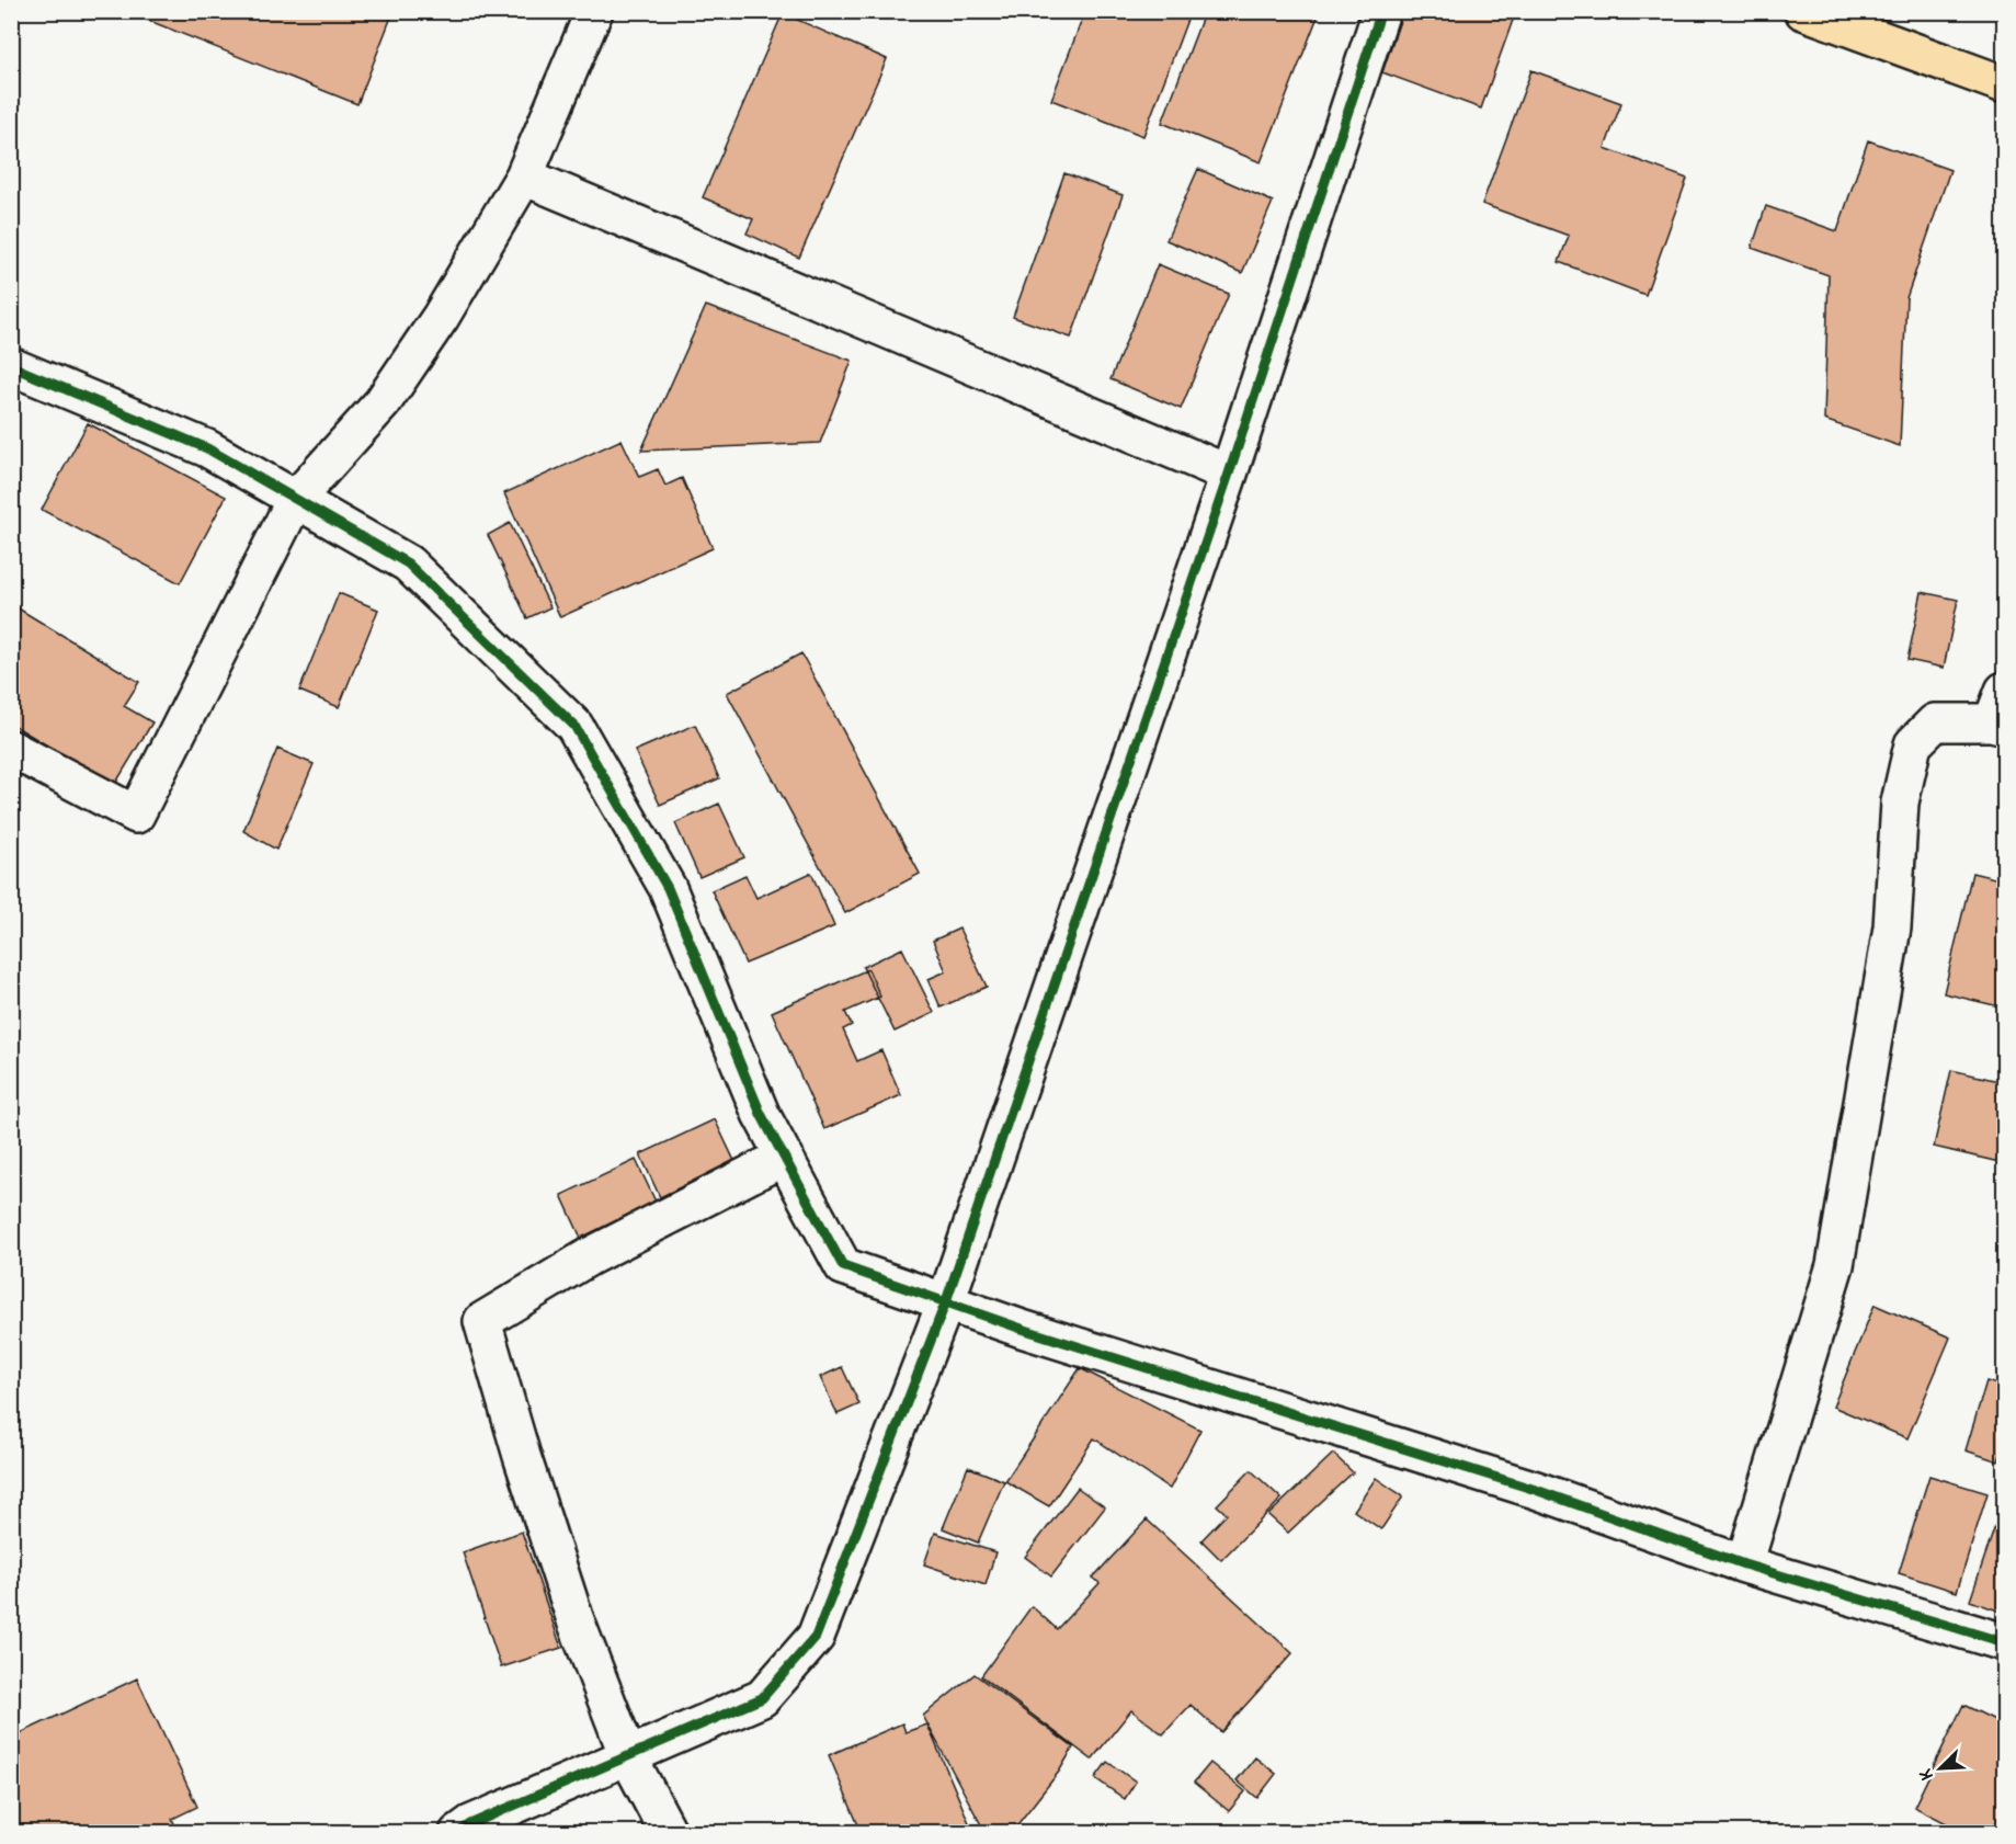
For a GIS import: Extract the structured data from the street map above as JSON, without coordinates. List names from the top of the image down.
{
  "north": "bottom left"
}
